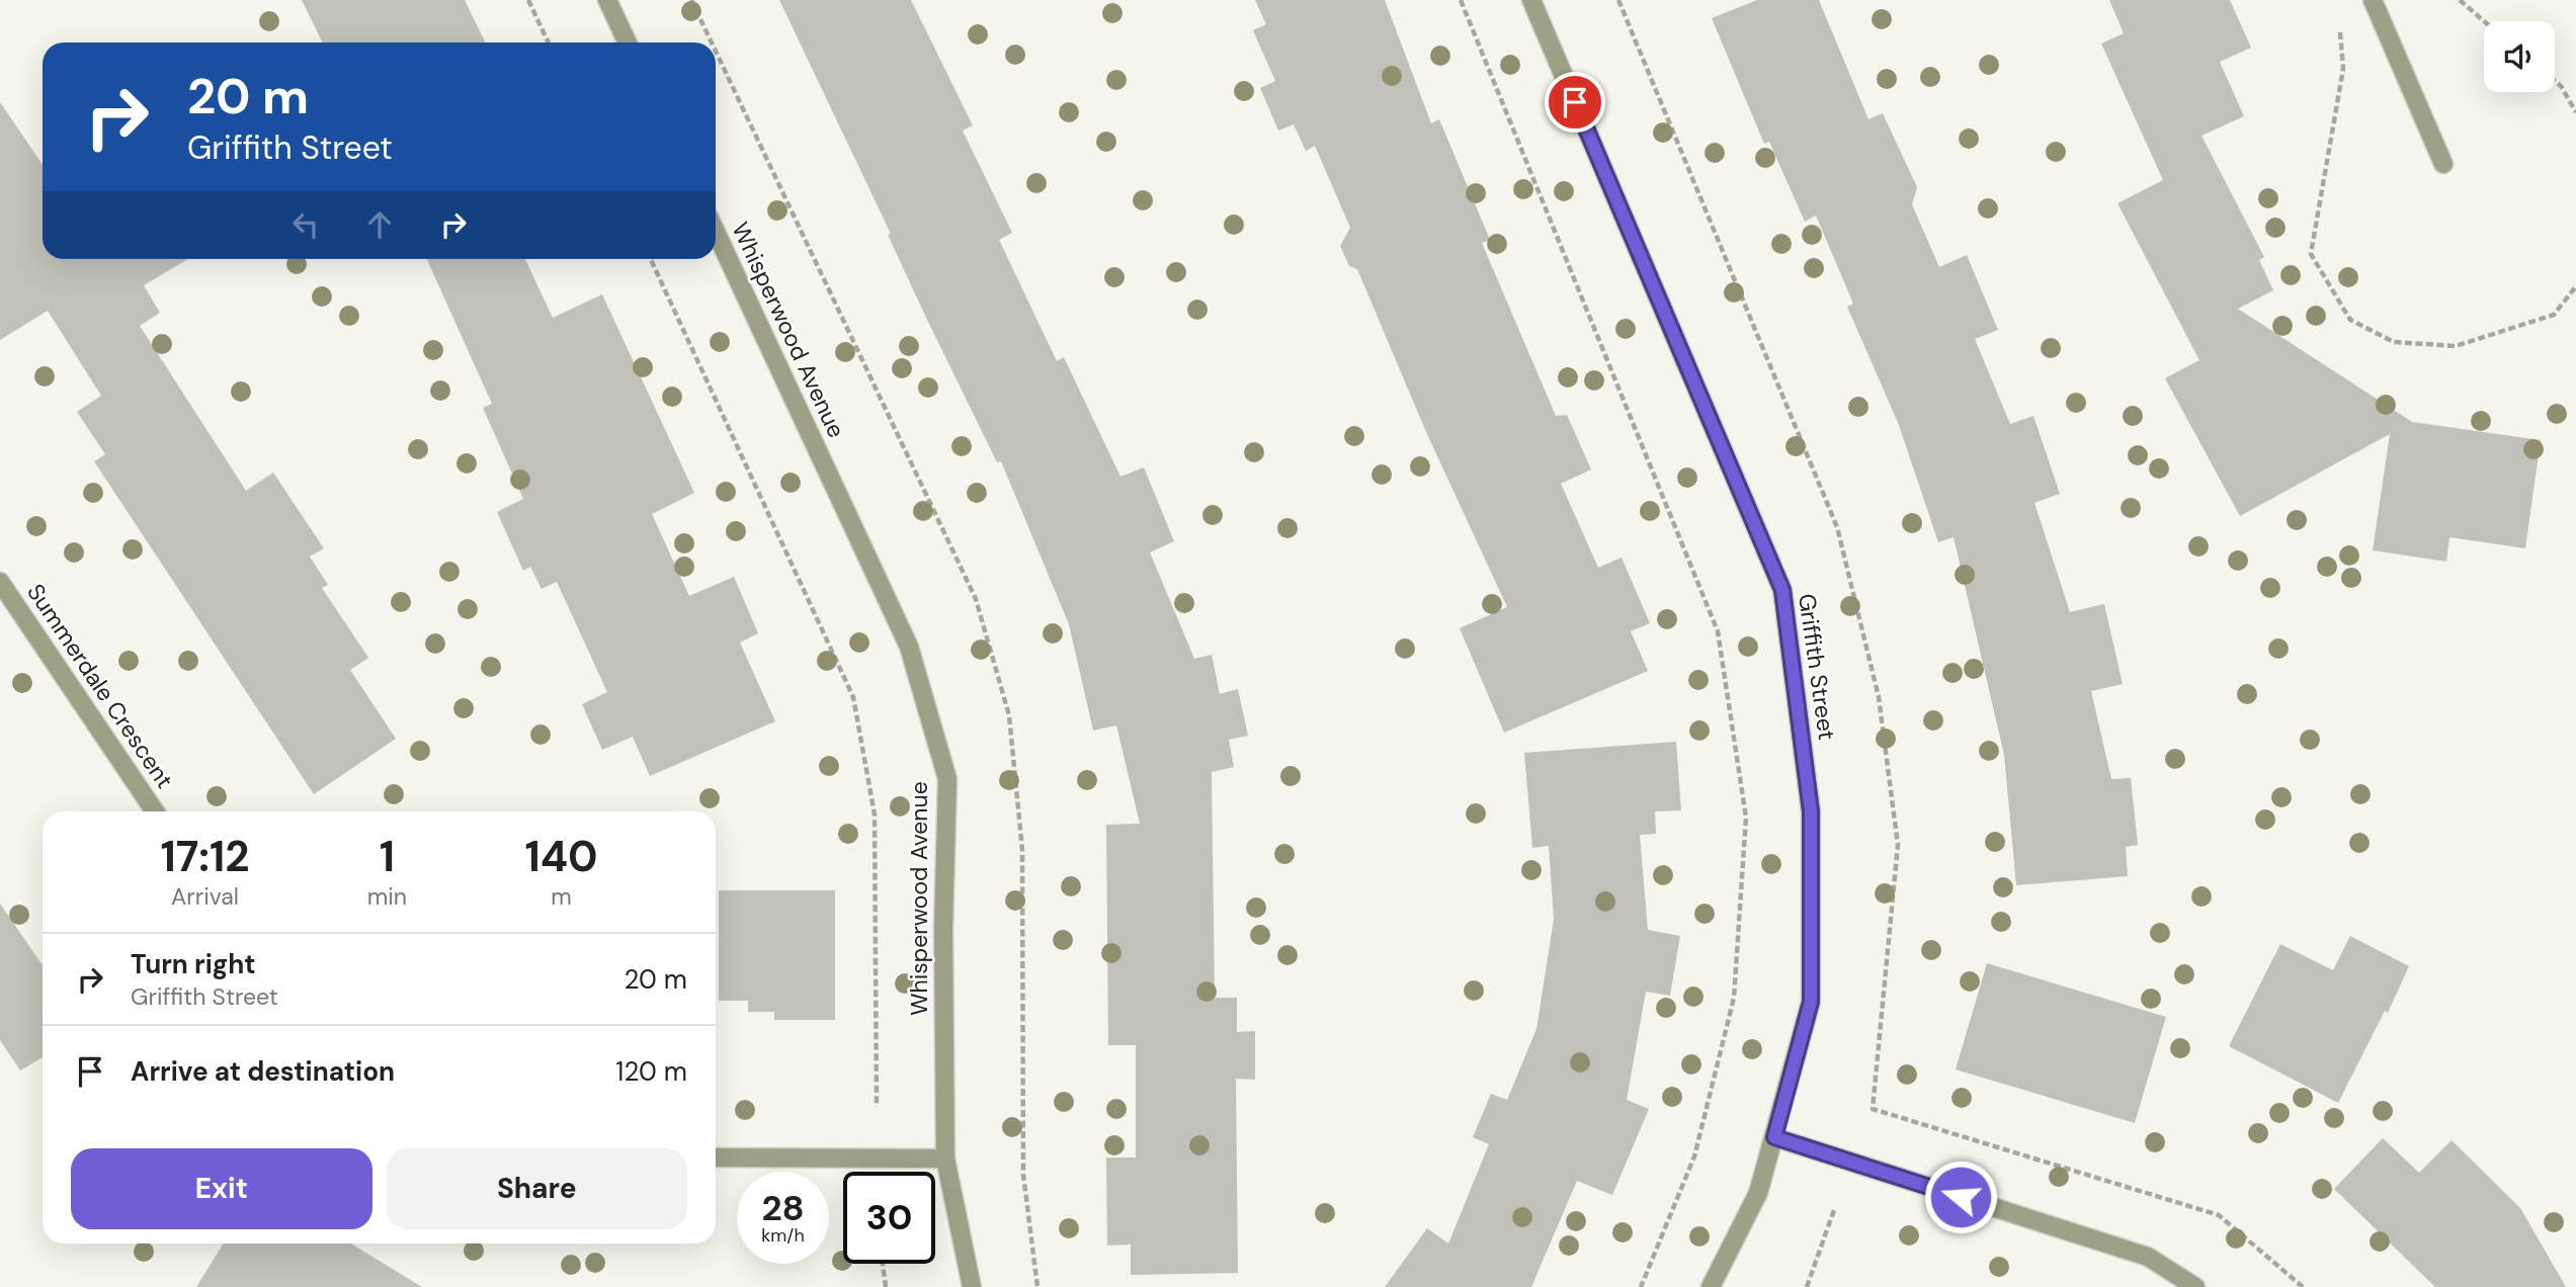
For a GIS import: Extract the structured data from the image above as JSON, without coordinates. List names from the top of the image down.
{
  "streets": {
    "street": ["Whisperwood Avenue", "Griffith Street", "Summerdale Crescent"]
  },
  "page": {
    "turn": ["20 m", "Griffith Street"],
    "eta": [
      "17:12",
      "Arrival",
      "1",
      "min",
      "140",
      "m"
    ],
    "list": [
      {
        "name": "Turn right",
        "note": "Griffith Street",
        "value": "20 m"
      },
      {
        "name": "Arrive at destination",
        "value": "120 m"
      }
    ],
    "buttons": ["Exit", "Share"],
    "speed": "28 km/h",
    "limit": "30"
  }
}
